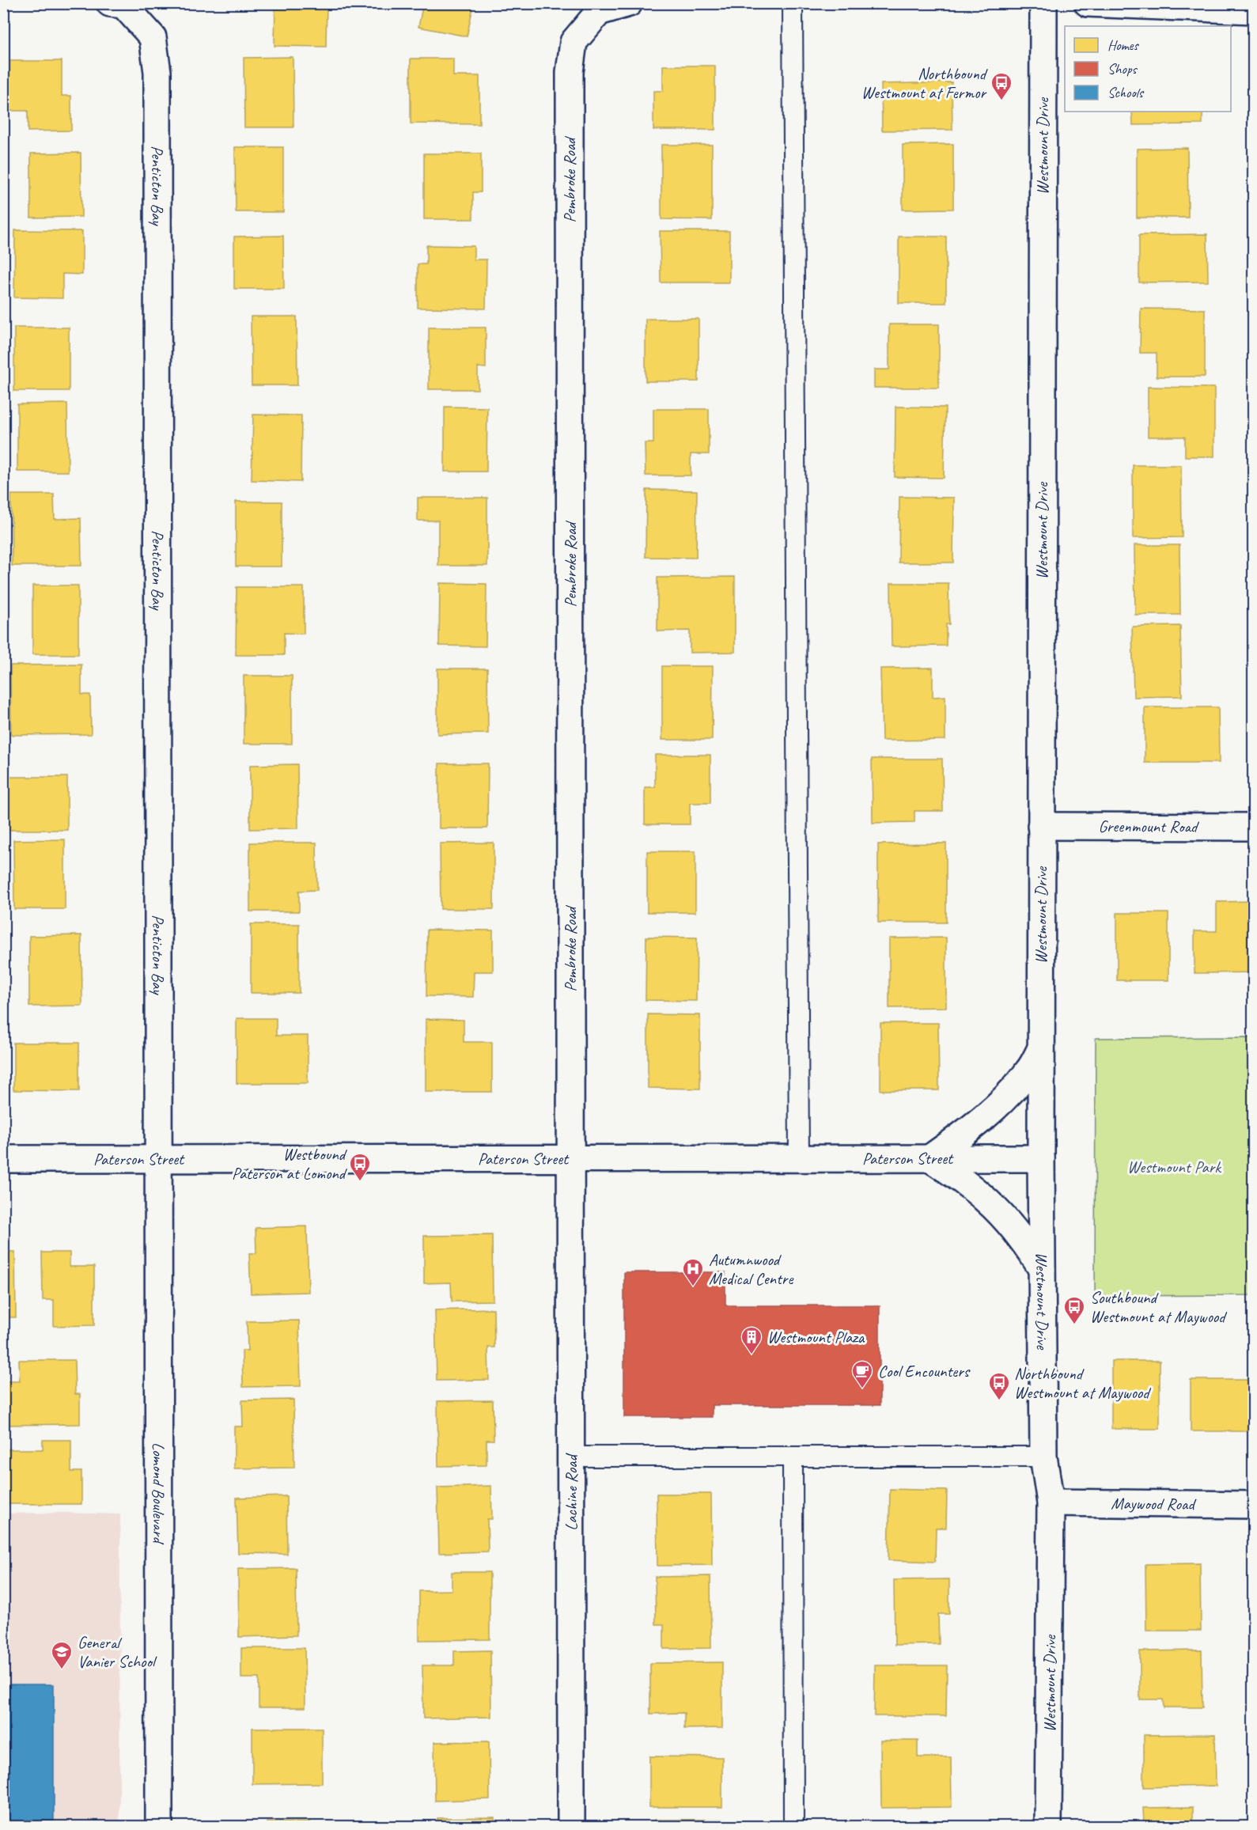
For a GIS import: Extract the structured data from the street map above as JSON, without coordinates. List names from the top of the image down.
{
  "streets": {
    "street": [
      "Westmount Drive",
      "Pembroke Road",
      "Penticton Bay",
      "Greenmount Road",
      "Paterson Street",
      "Lomond Boulevard",
      "Lachine Road",
      "Maywood Road"
    ]
  },
  "crossings": [
    ["Westmount Drive", "Greenmount Road"],
    ["Westmount Drive", "Paterson Street"],
    ["Westmount Drive", "Maywood Road"],
    ["Pembroke Road", "Paterson Street"],
    ["Pembroke Road", "Lachine Road"],
    ["Penticton Bay", "Paterson Street"],
    ["Penticton Bay", "Lomond Boulevard"],
    ["Paterson Street", "Lomond Boulevard"],
    ["Paterson Street", "Lachine Road"]
  ],
  "parks": ["Westmount Park"],
  "places": {
    "bus stop": [
      "Northbound Westmount at Fermor",
      "Westbound Paterson at Lomond",
      "Southbound Westmount at Maywood",
      "Northbound Westmount at Maywood"
    ],
    "hospital": ["Autumnwood Medical Centre"],
    "building": ["Westmount Plaza"],
    "cafe": ["Cool Encounters"],
    "school or university": ["General Vanier School"]
  },
  "legend": ["Homes", "Shops", "Schools"]
}
